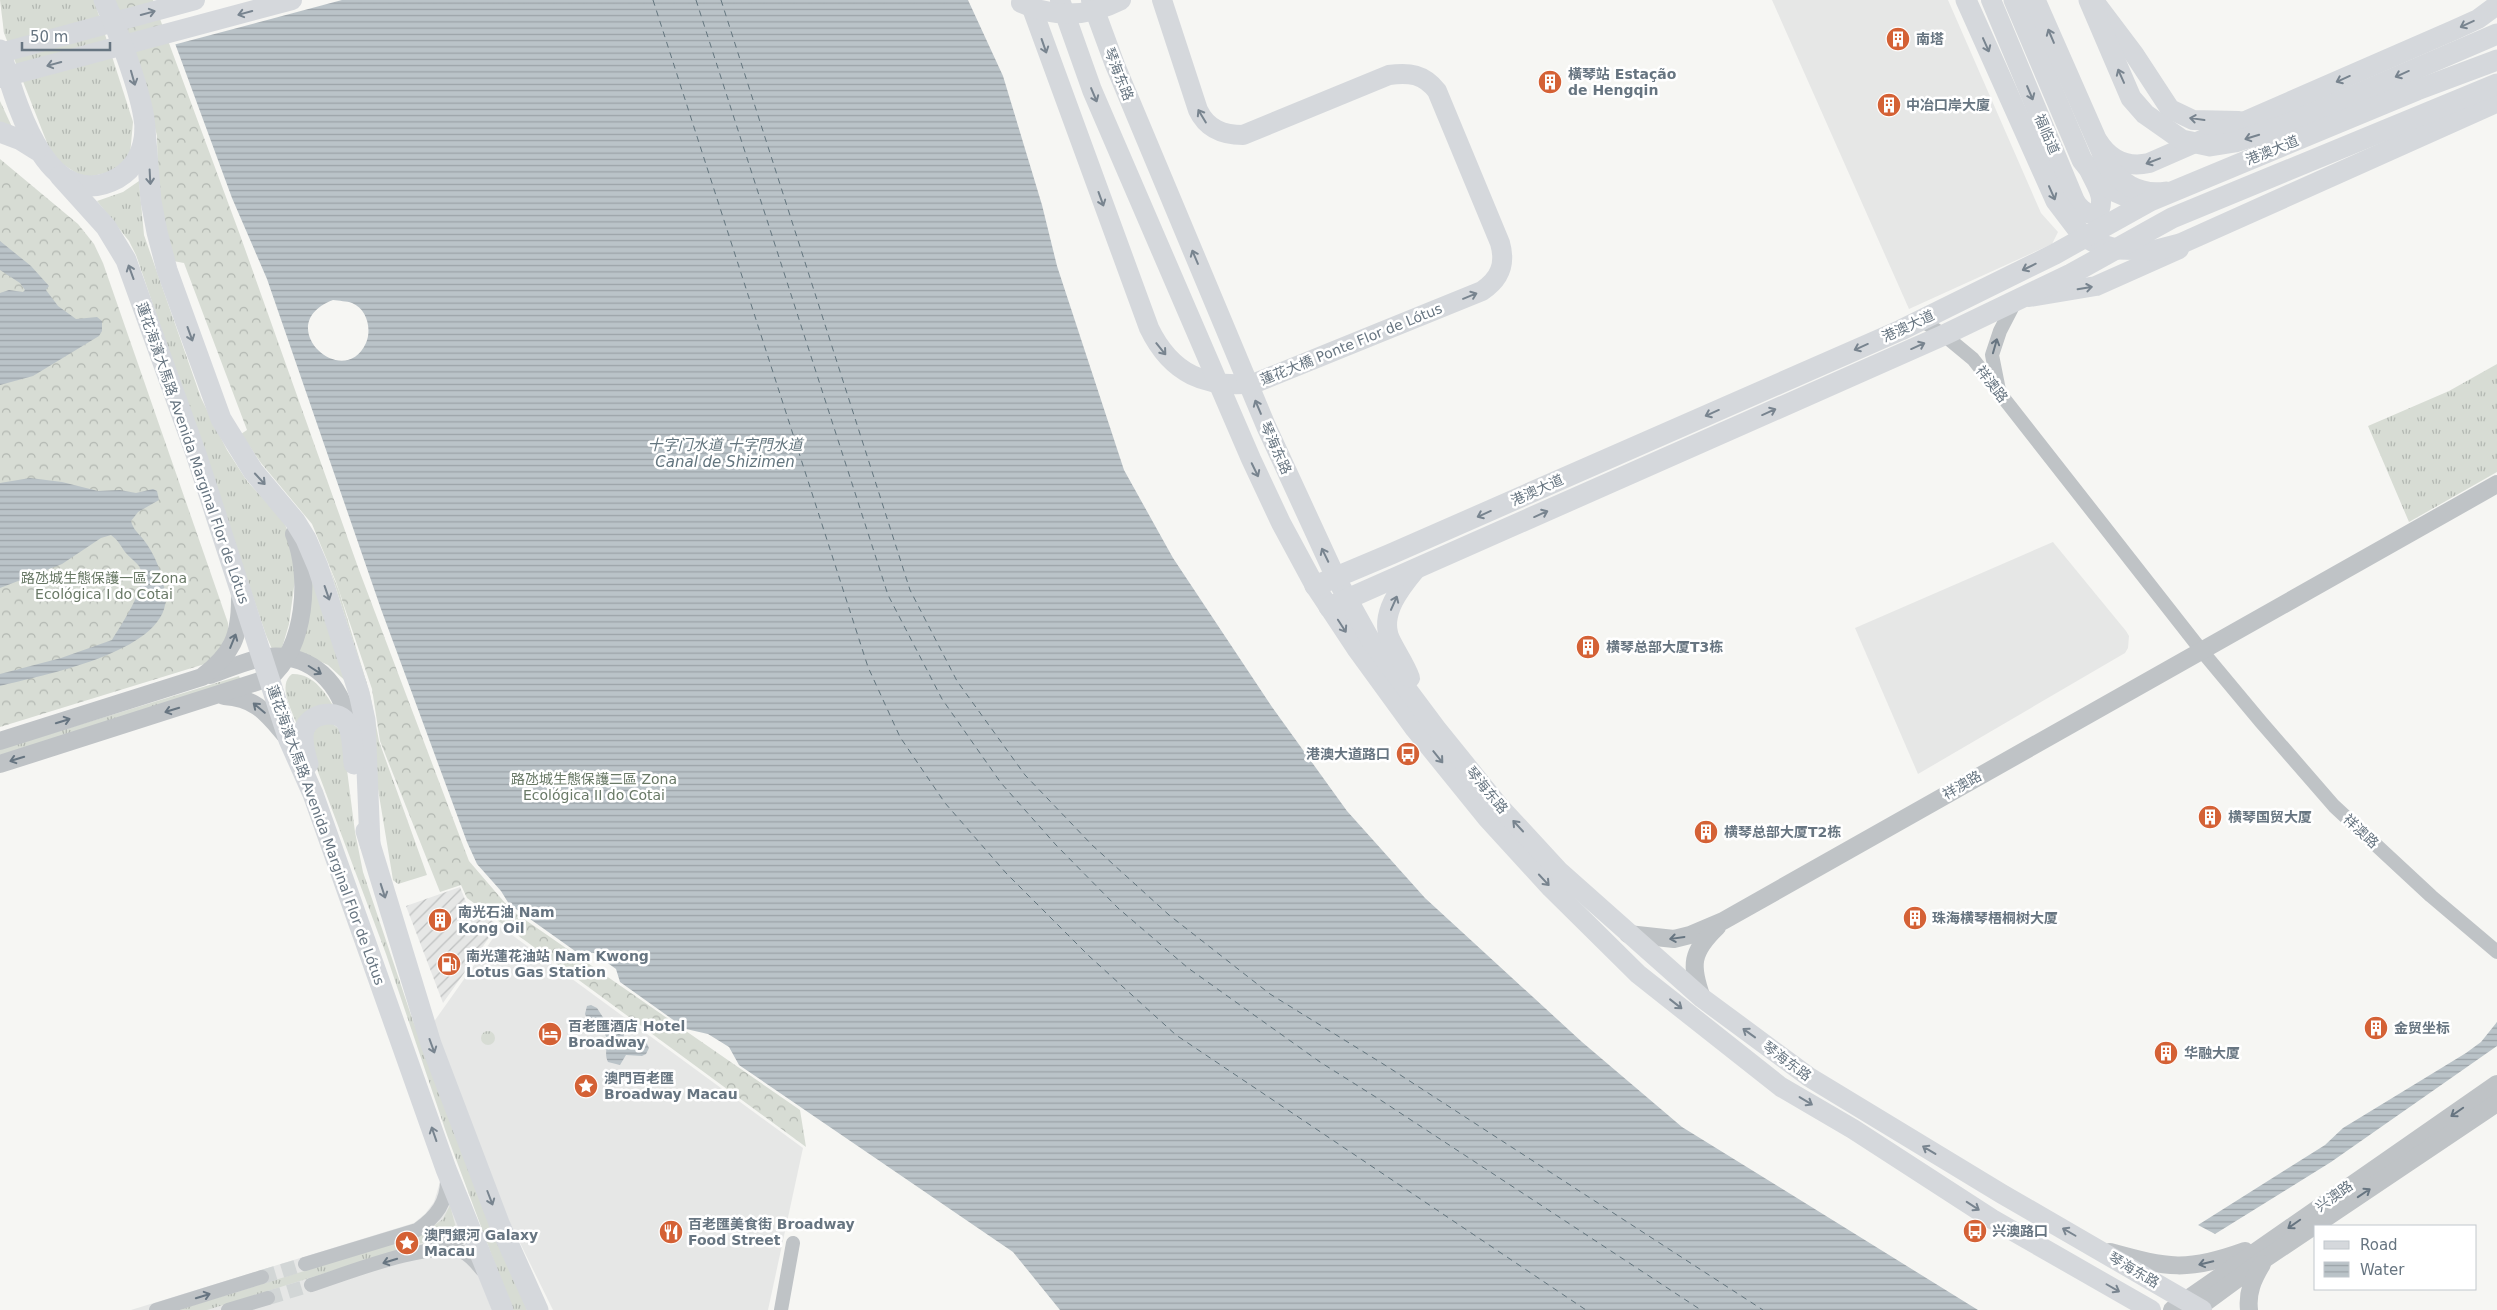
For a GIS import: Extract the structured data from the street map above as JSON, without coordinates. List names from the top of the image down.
{
  "streets": {
    "main road": [
      "琴海东路",
      "福临道",
      "港澳大道",
      "蓮花大橋 Ponte Flor de Lótus",
      "蓮花海濱大馬路 Avenida Marginal Flor de Lótus"
    ],
    "street": ["祥澳路", "兴澳路"]
  },
  "crossings": [
    ["琴海东路", "港澳大道"],
    ["琴海东路", "祥澳路"],
    ["琴海东路", "兴澳路"],
    ["福临道", "港澳大道"],
    ["港澳大道", "祥澳路"]
  ],
  "water": ["十字门水道 十字門水道 Canal de Shizimen"],
  "parks": ["路氹城生態保護一區 Zona Ecológica I do Cotai", "路氹城生態保護二區 Zona Ecológica II do Cotai"],
  "places": {
    "building": [
      "南塔",
      "橫琴站 Estação de Hengqin",
      "中冶口岸大廈",
      "横琴总部大厦T3栋",
      "横琴国贸大厦",
      "横琴总部大厦T2栋",
      "珠海横琴梧桐树大厦",
      "南光石油 Nam Kong Oil",
      "金贸坐标",
      "华融大厦"
    ],
    "bus stop": ["港澳大道路口", "兴澳路口"],
    "fuel station": ["南光蓮花油站 Nam Kwong Lotus Gas Station"],
    "hotel": ["百老匯酒店 Hotel Broadway"],
    "place": ["澳門百老匯 Broadway Macau", "澳門銀河 Galaxy Macau"],
    "restaurant": ["百老匯美食街 Broadway Food Street"]
  },
  "legend": ["Road", "Water"],
  "scale_bar": "50 m"
}
